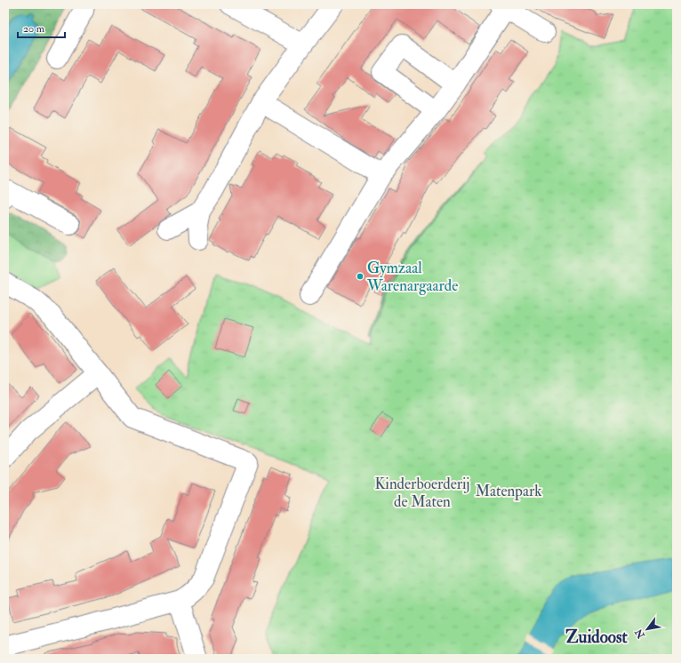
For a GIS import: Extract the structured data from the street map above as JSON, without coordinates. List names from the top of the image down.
{
  "districts": ["Zuidoost"],
  "parks": ["Kinderboerderij de Maten", "Matenpark"],
  "places": ["Gymzaal Warenargaarde"],
  "scale_bar": "20 m",
  "north": "bottom left"
}
